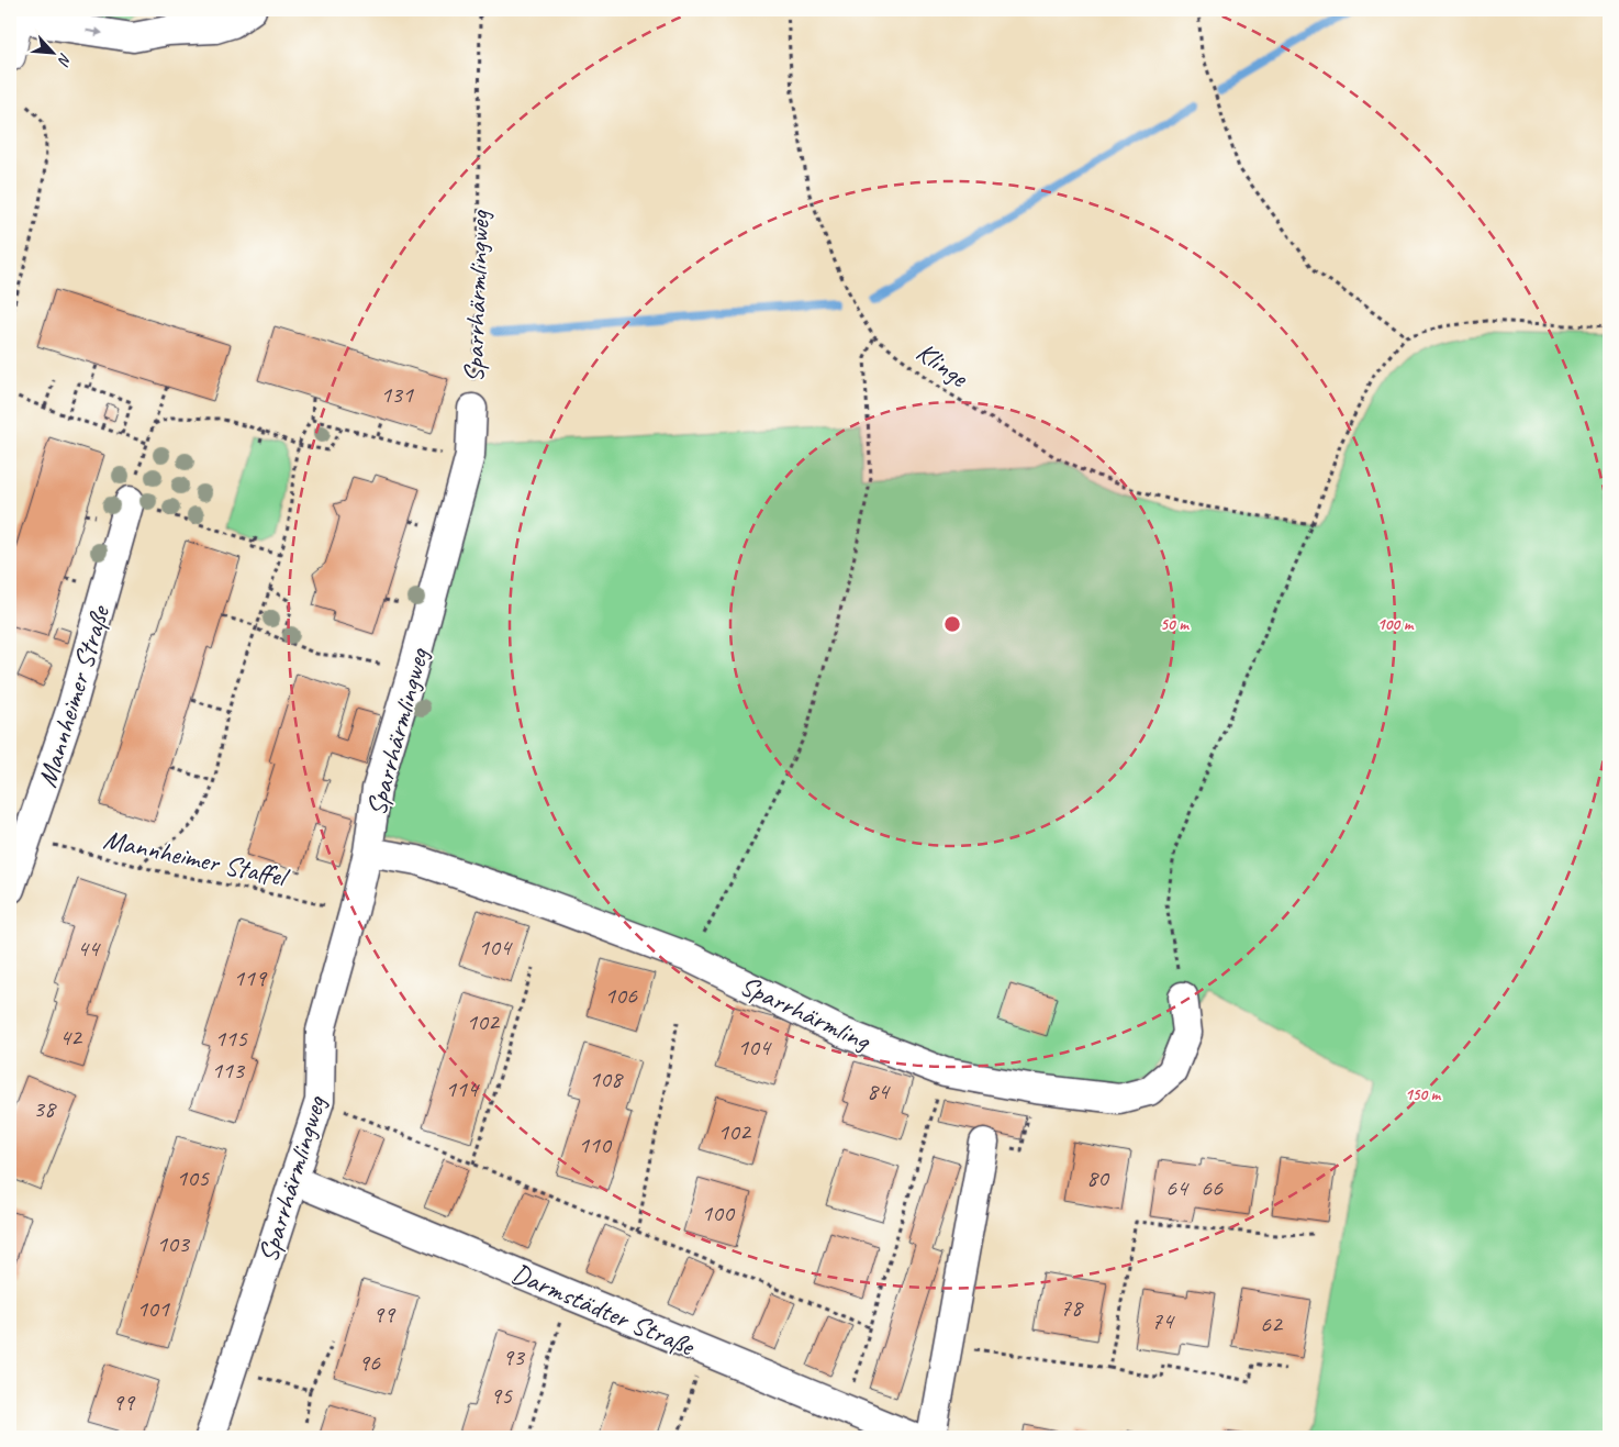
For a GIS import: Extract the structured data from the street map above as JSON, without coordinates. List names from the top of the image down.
{
  "streets": {
    "street": [
      "Sparrhärmlingweg",
      "Mannheimer Straße",
      "Sparrhärmling",
      "Darmstädter Straße"
    ],
    "path": ["Klinge", "Mannheimer Staffel"]
  },
  "crossings": [
    ["Sparrhärmlingweg", "Mannheimer Staffel"],
    ["Sparrhärmlingweg", "Sparrhärmling"],
    ["Sparrhärmlingweg", "Darmstädter Straße"],
    ["Mannheimer Straße", "Mannheimer Staffel"]
  ],
  "house_numbers": [
    "131",
    "104",
    "44",
    "119",
    "106",
    "102",
    "42",
    "115",
    "104",
    "113",
    "108",
    "114",
    "84",
    "38",
    "102",
    "110",
    "105",
    "80",
    "64",
    "66",
    "100",
    "103",
    "78",
    "101",
    "99",
    "74",
    "62",
    "93",
    "96",
    "95",
    "99"
  ],
  "north": "bottom right",
  "rings": ["50 m", "100 m", "150 m"]
}
